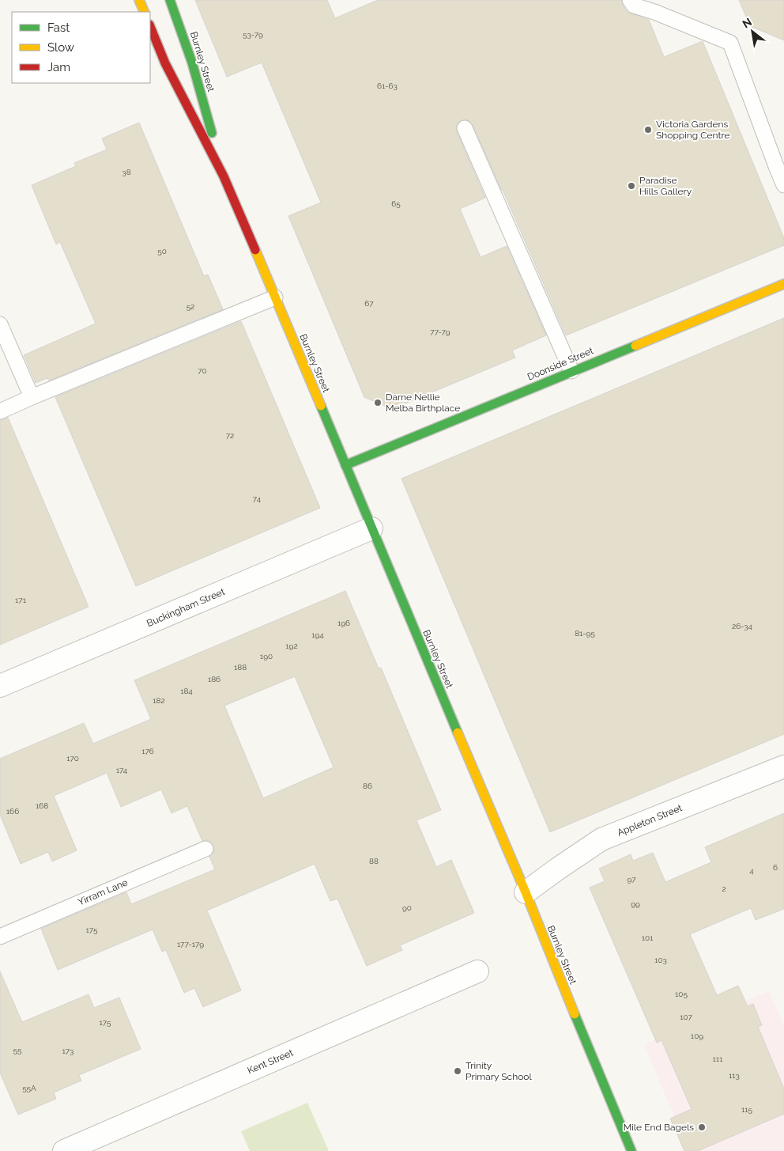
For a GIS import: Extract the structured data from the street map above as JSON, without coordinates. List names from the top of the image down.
{
  "streets": {
    "main road": ["Burnley Street", "Doonside Street"],
    "street": ["Buckingham Street", "Appleton Street", "Kent Street"],
    "lane": ["Yirram Lane"]
  },
  "crossings": [
    ["Burnley Street", "Doonside Street"],
    ["Burnley Street", "Buckingham Street"],
    ["Burnley Street", "Appleton Street"]
  ],
  "places": [
    "Victoria Gardens Shopping Centre",
    "Paradise Hills Gallery",
    "Dame Nellie Melba Birthplace",
    "Trinity Primary School",
    "Mile End Bagels"
  ],
  "house_numbers": [
    "53-79",
    "61-63",
    "38",
    "65",
    "50",
    "67",
    "52",
    "77-79",
    "70",
    "72",
    "74",
    "171",
    "196",
    "26-34",
    "81-95",
    "194",
    "192",
    "190",
    "188",
    "186",
    "184",
    "182",
    "176",
    "170",
    "174",
    "86",
    "168",
    "166",
    "88",
    "6",
    "4",
    "97",
    "2",
    "99",
    "90",
    "175",
    "101",
    "177-179",
    "103",
    "105",
    "107",
    "175",
    "109",
    "55",
    "173",
    "111",
    "113",
    "55A",
    "115"
  ],
  "legend": ["Fast", "Slow", "Jam"],
  "north": "top left"
}
